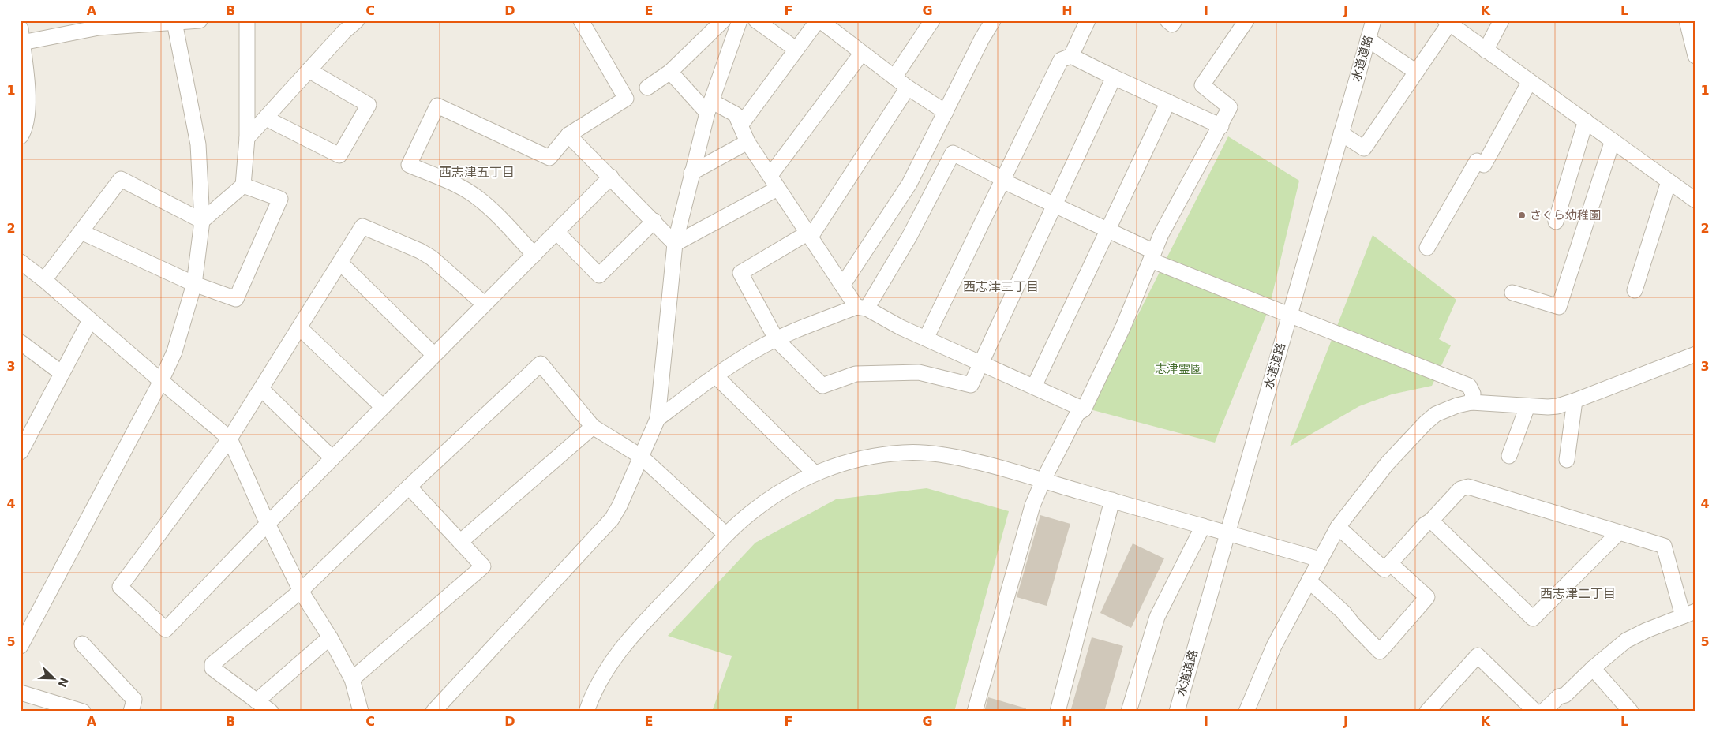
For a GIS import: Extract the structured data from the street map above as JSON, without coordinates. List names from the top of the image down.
{
  "streets": {
    "street": ["水道道路"]
  },
  "districts": ["西志津五丁目", "西志津三丁目", "西志津二丁目"],
  "parks": ["志津霊園"],
  "places": ["さくら幼稚園"],
  "north": "bottom right",
  "grid": {
    "columns": [
      "A",
      "B",
      "C",
      "D",
      "E",
      "F",
      "G",
      "H",
      "I",
      "J",
      "K",
      "L"
    ],
    "rows": [
      "1",
      "2",
      "3",
      "4",
      "5"
    ]
  }
}
